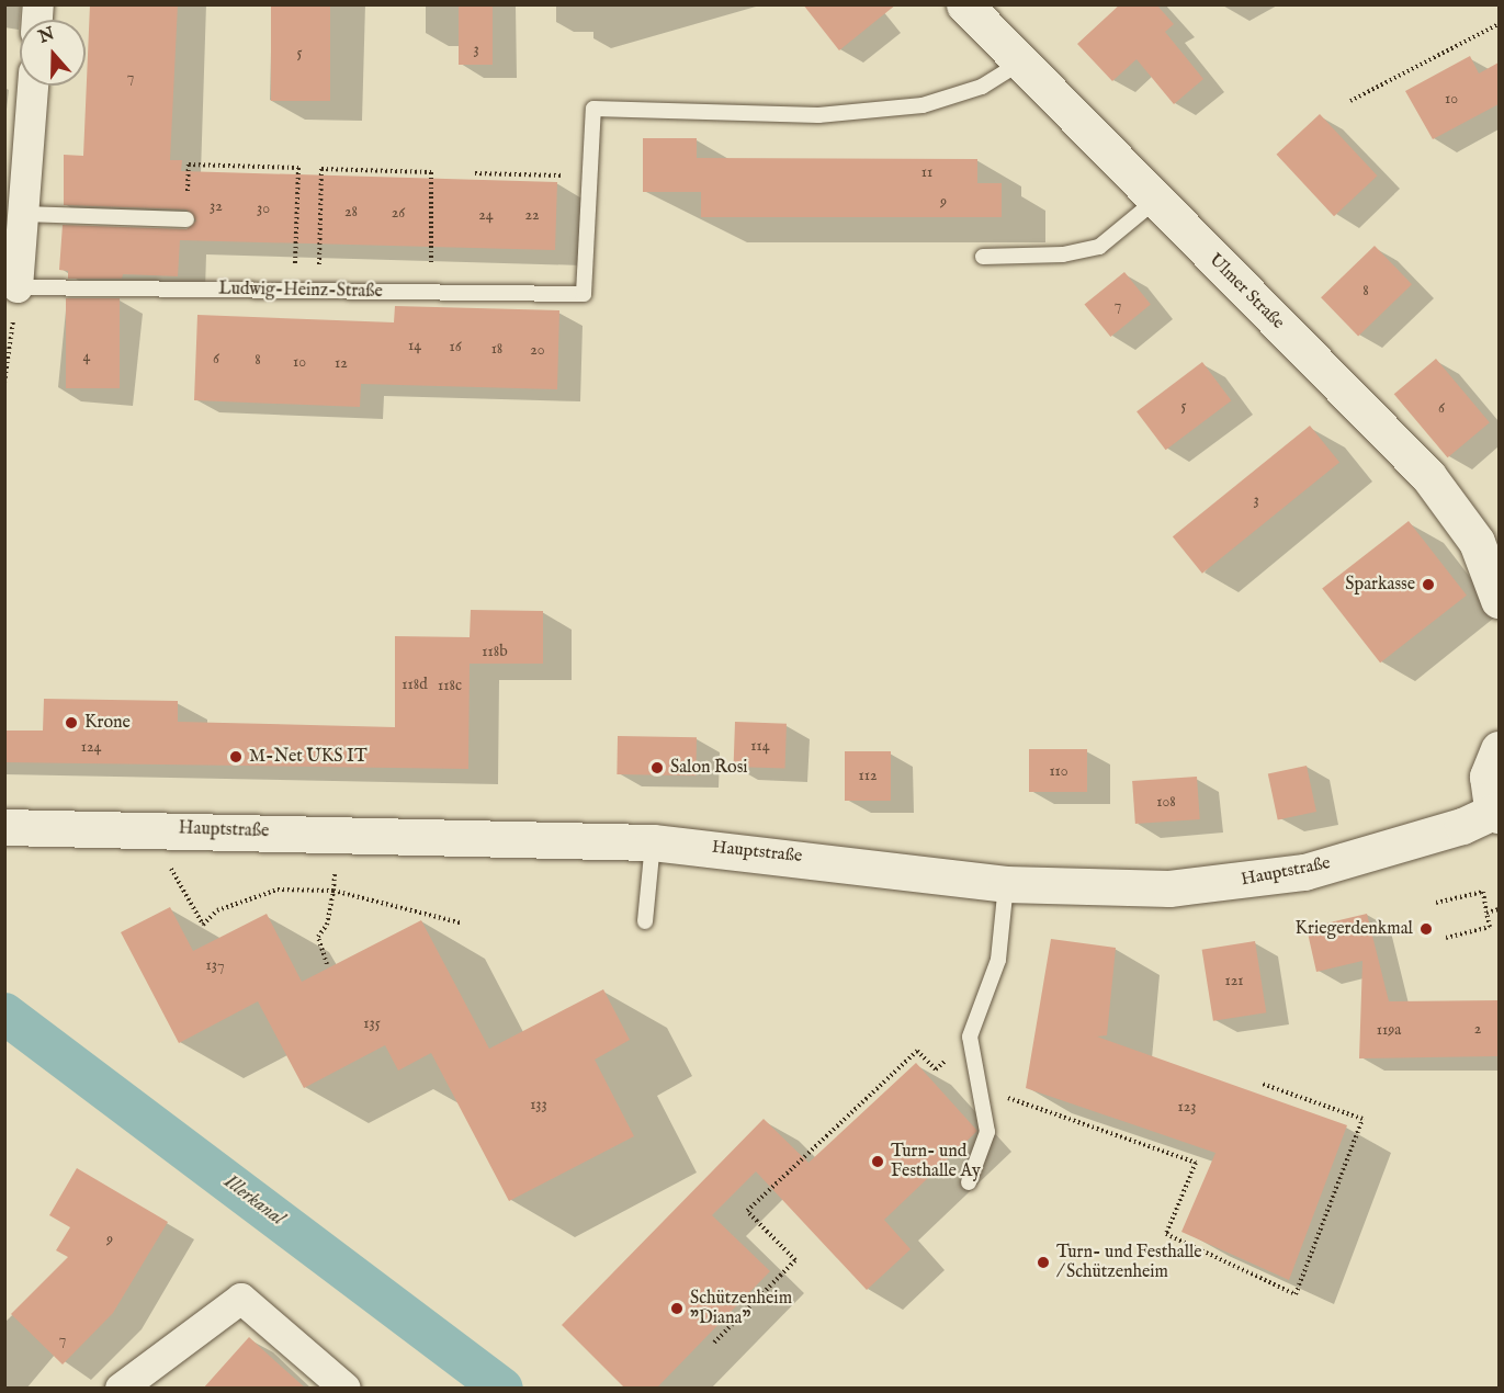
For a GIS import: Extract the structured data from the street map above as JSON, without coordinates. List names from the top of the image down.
{
  "streets": {
    "main road": ["Ulmer Straße", "Hauptstraße"],
    "lane": ["Ludwig-Heinz-Straße"]
  },
  "water": ["Illerkanal"],
  "places": [
    "Sparkasse",
    "Krone",
    "M-Net UKS IT",
    "Salon Rosi",
    "Kriegerdenkmal",
    "Turn- und Festhalle Ay",
    "Turn- und Festhalle / Schützenheim",
    "Schützenheim \"Diana\""
  ],
  "house_numbers": [
    "3",
    "5",
    "7",
    "10",
    "11",
    "9",
    "32",
    "30",
    "28",
    "26",
    "24",
    "22",
    "8",
    "7",
    "14",
    "16",
    "18",
    "20",
    "4",
    "6",
    "8",
    "10",
    "12",
    "5",
    "6",
    "3",
    "118b",
    "118d",
    "118c",
    "114",
    "124",
    "110",
    "112",
    "108",
    "137",
    "121",
    "135",
    "2",
    "119a",
    "133",
    "123",
    "9",
    "7"
  ],
  "north": "top"
}
